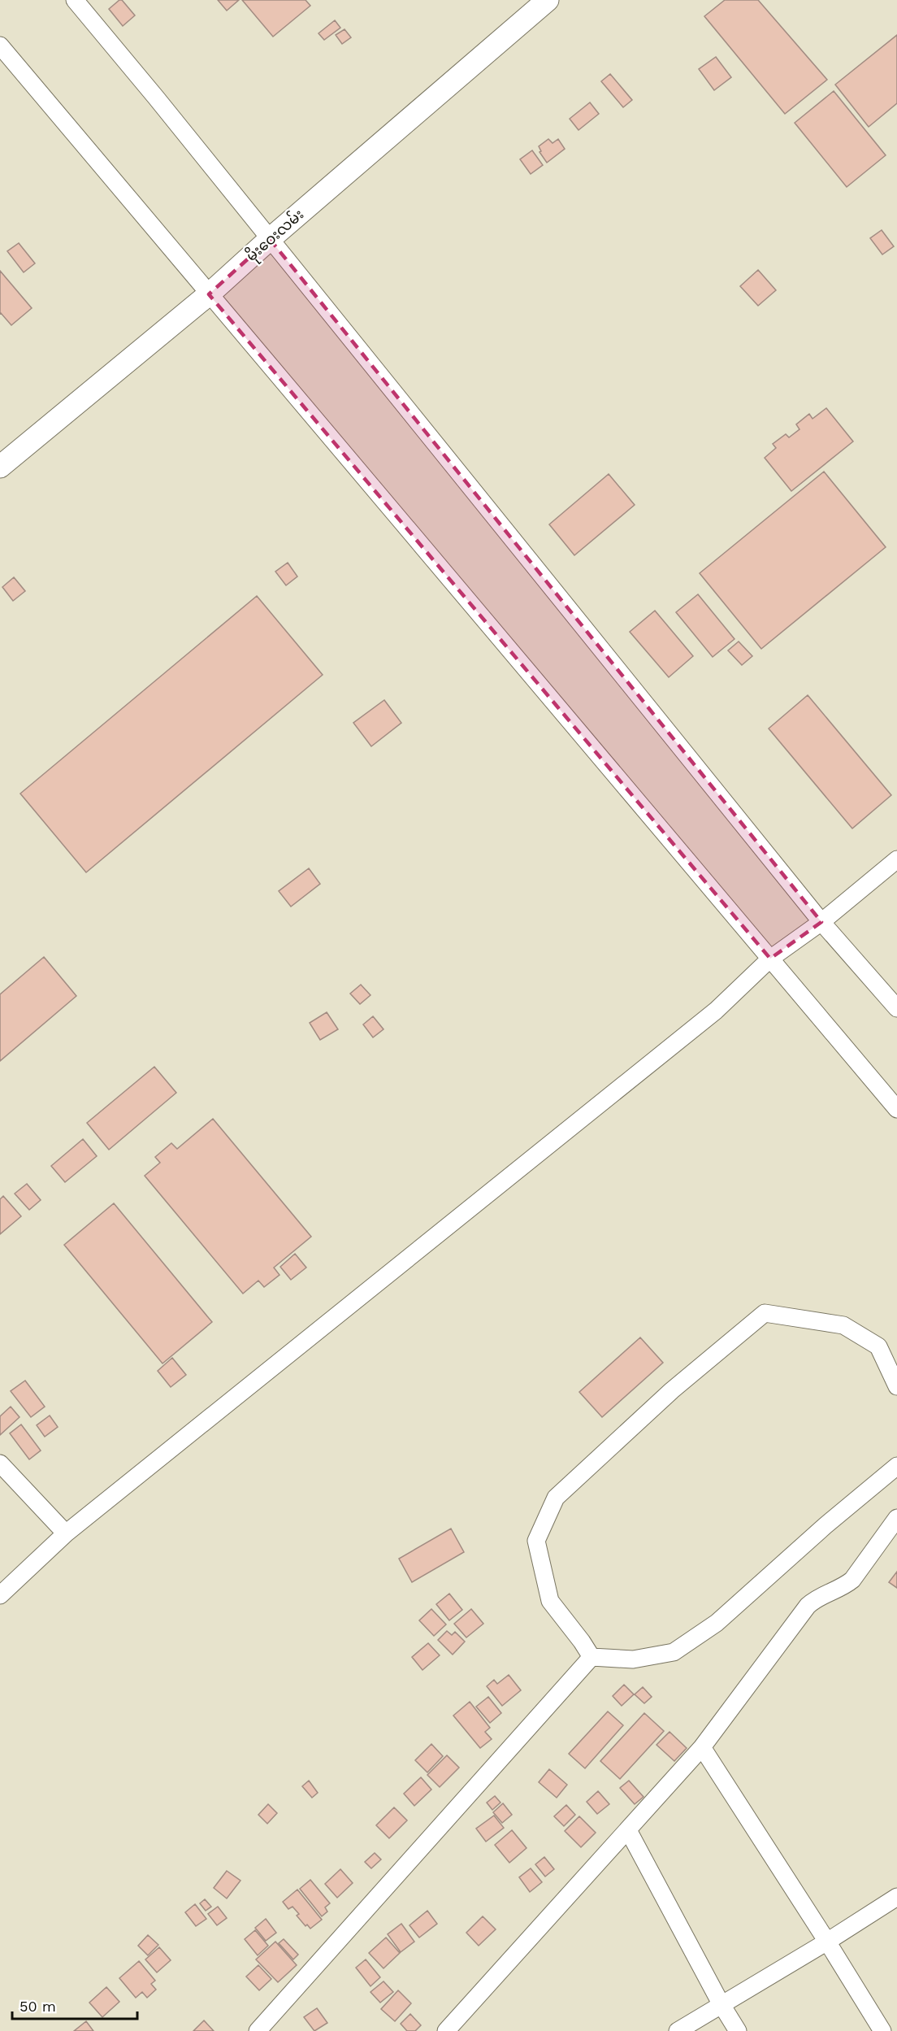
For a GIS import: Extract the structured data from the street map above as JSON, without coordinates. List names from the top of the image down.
{
  "streets": {
    "street": ["မိုးဝေးလမ်း"]
  },
  "scale_bar": "50 m"
}
